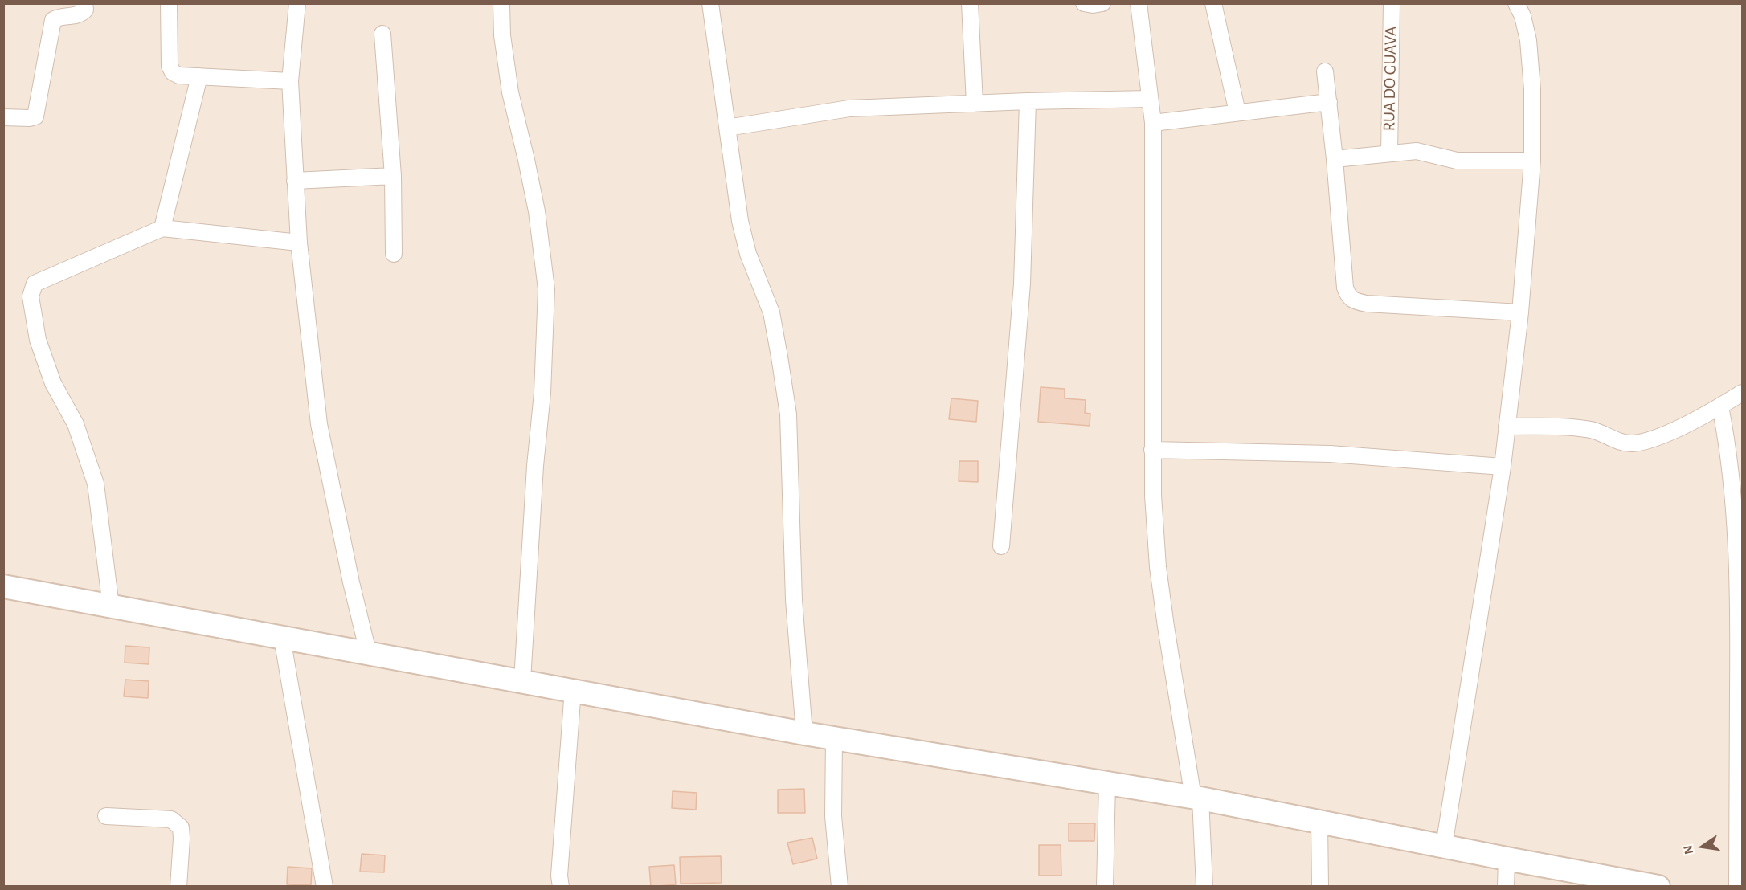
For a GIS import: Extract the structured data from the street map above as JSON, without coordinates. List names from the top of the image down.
{
  "streets": {
    "street": ["RUA DO GUAVA"]
  },
  "north": "left"
}
